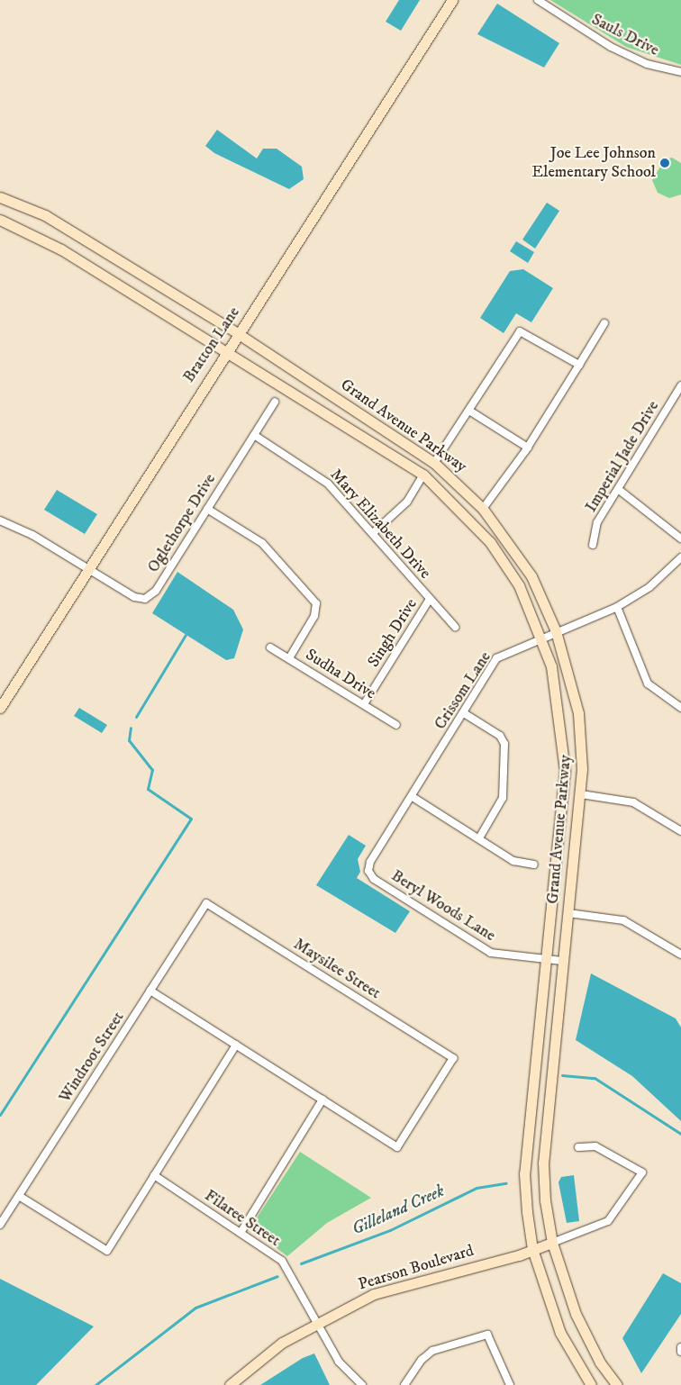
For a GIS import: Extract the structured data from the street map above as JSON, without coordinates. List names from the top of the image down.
{
  "streets": {
    "street": [
      "Sauls Drive",
      "Bratton Lane",
      "Grand Avenue Parkway",
      "Imperial Jade Drive",
      "Oglethorpe Drive",
      "Mary Elizabeth Drive",
      "Singh Drive",
      "Sudha Drive",
      "Crissom Lane",
      "Beryl Woods Lane",
      "Maysilee Street",
      "Windroot Street",
      "Filaree Street",
      "Pearson Boulevard"
    ]
  },
  "crossings": [
    ["Bratton Lane", "Grand Avenue Parkway"],
    ["Bratton Lane", "Oglethorpe Drive"],
    ["Grand Avenue Parkway", "Crissom Lane"],
    ["Grand Avenue Parkway", "Beryl Woods Lane"],
    ["Grand Avenue Parkway", "Pearson Boulevard"],
    ["Oglethorpe Drive", "Mary Elizabeth Drive"],
    ["Mary Elizabeth Drive", "Singh Drive"],
    ["Singh Drive", "Sudha Drive"],
    ["Crissom Lane", "Beryl Woods Lane"],
    ["Maysilee Street", "Windroot Street"],
    ["Filaree Street", "Pearson Boulevard"]
  ],
  "water": ["Gilleland Creek"],
  "places": ["Joe Lee Johnson Elementary School"]
}
